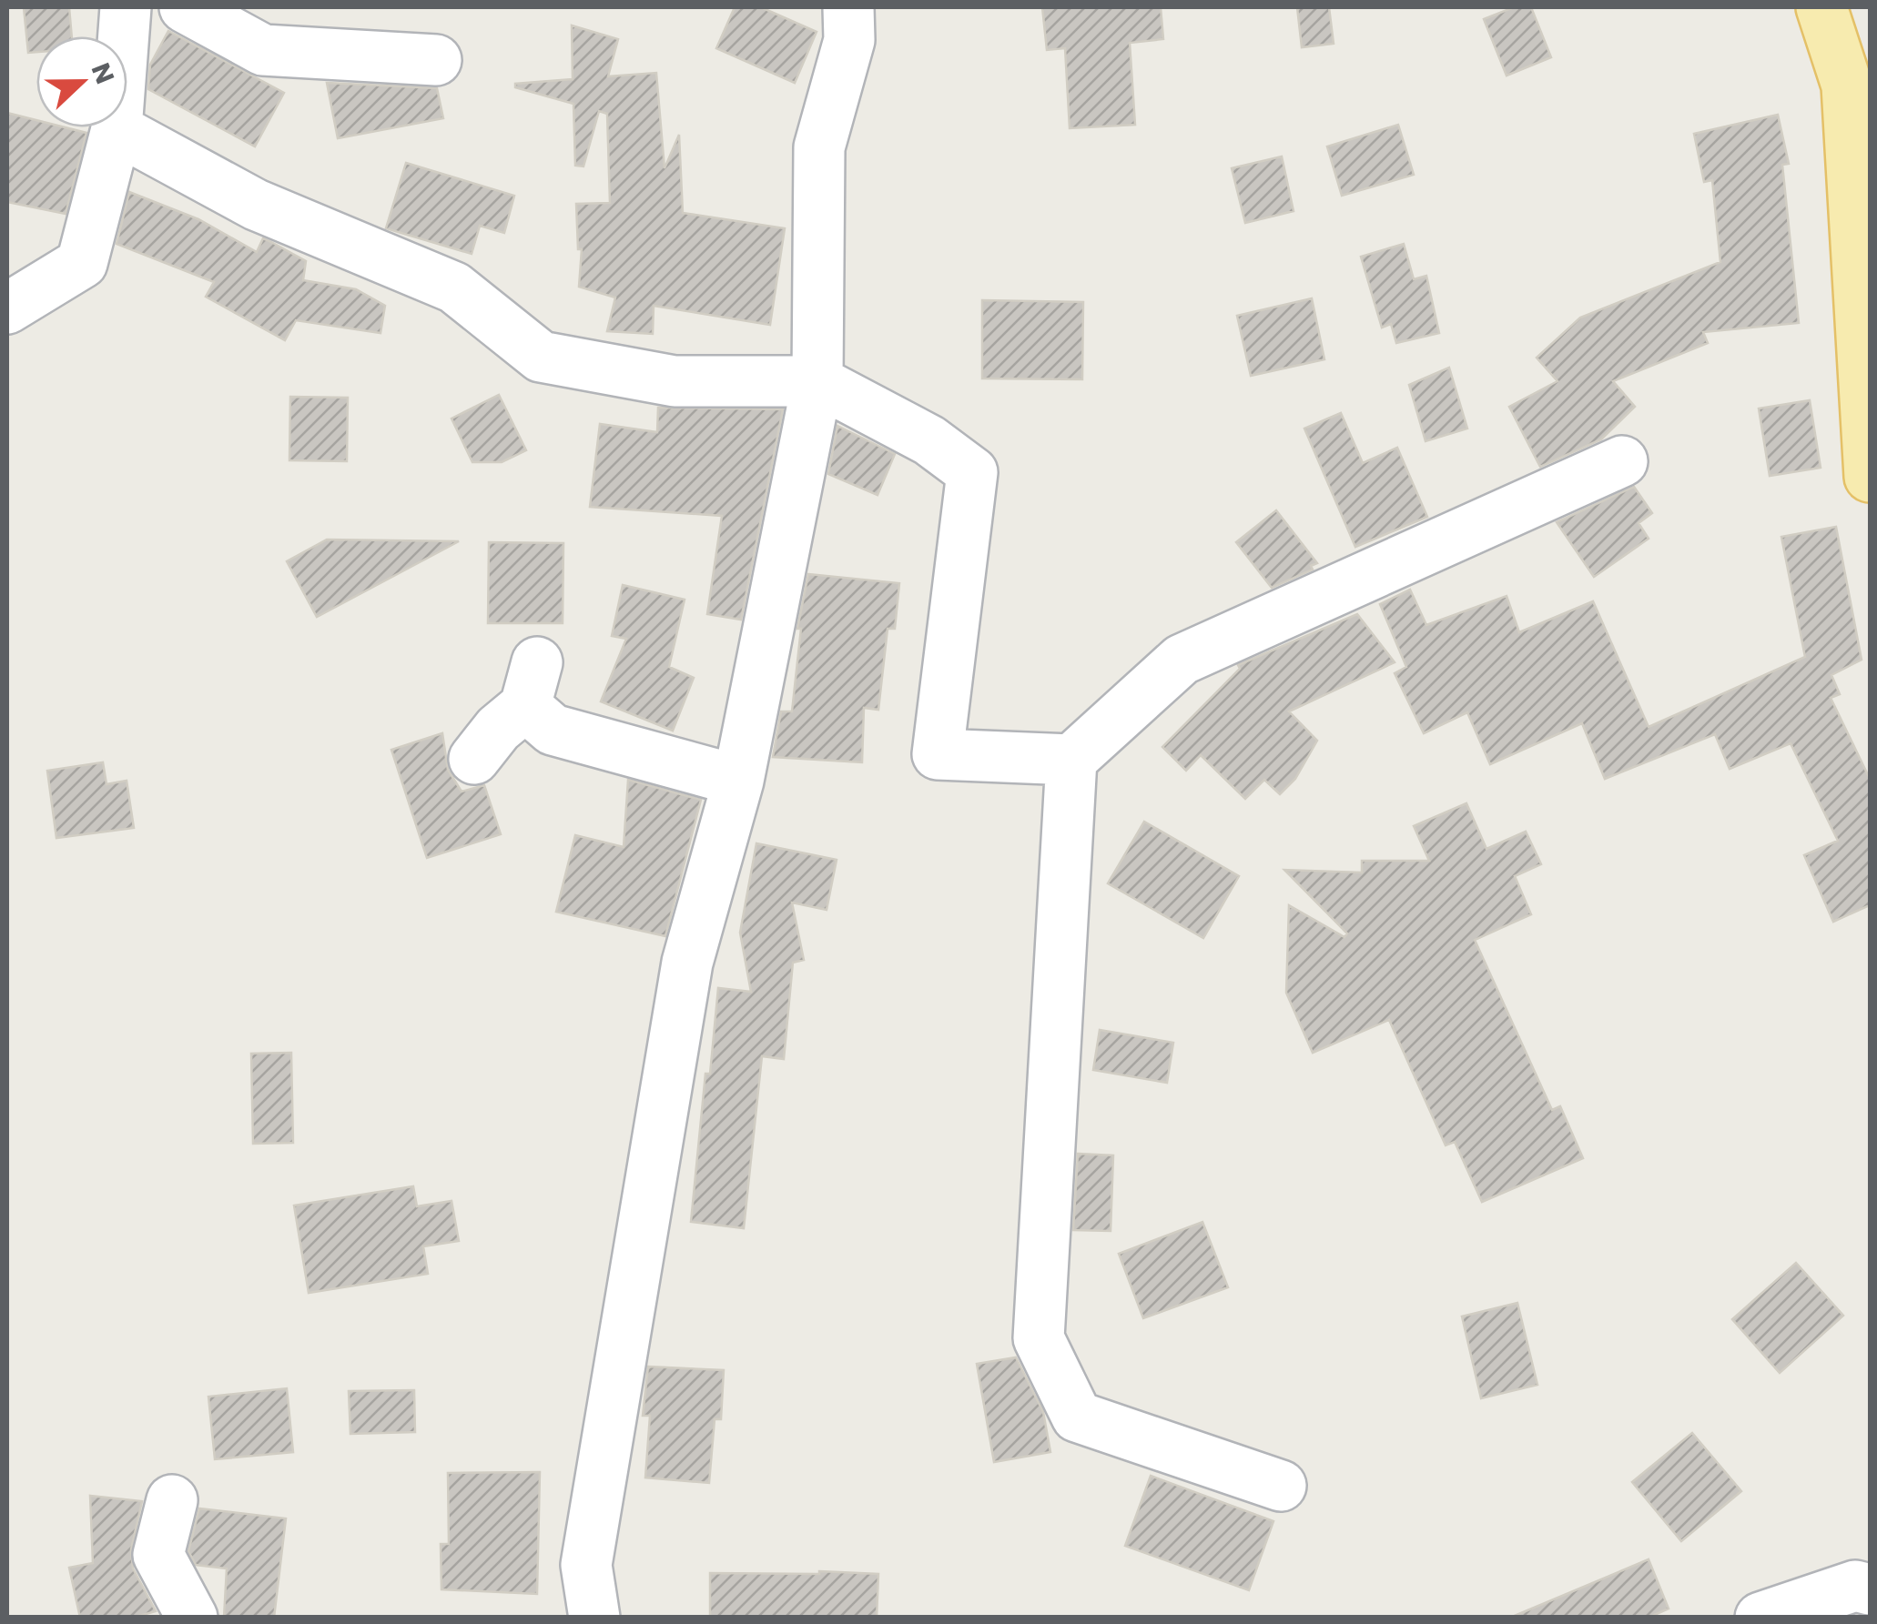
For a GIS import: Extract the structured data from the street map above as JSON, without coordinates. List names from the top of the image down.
{
  "north": "right"
}
